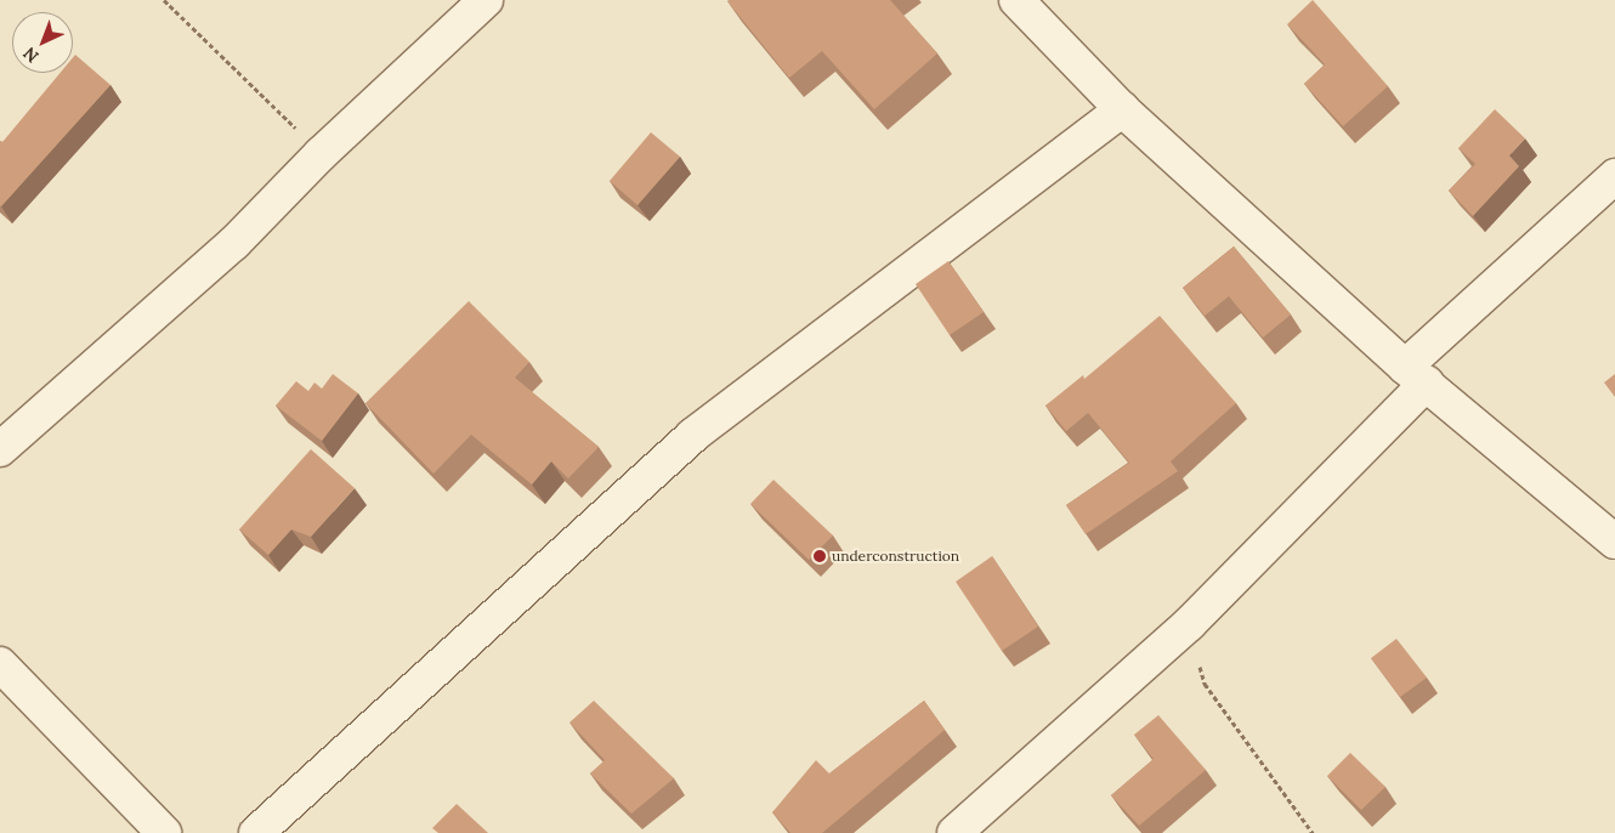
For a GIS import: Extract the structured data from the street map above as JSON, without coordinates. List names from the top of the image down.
{
  "places": ["underconstruction"],
  "north": "bottom left"
}
